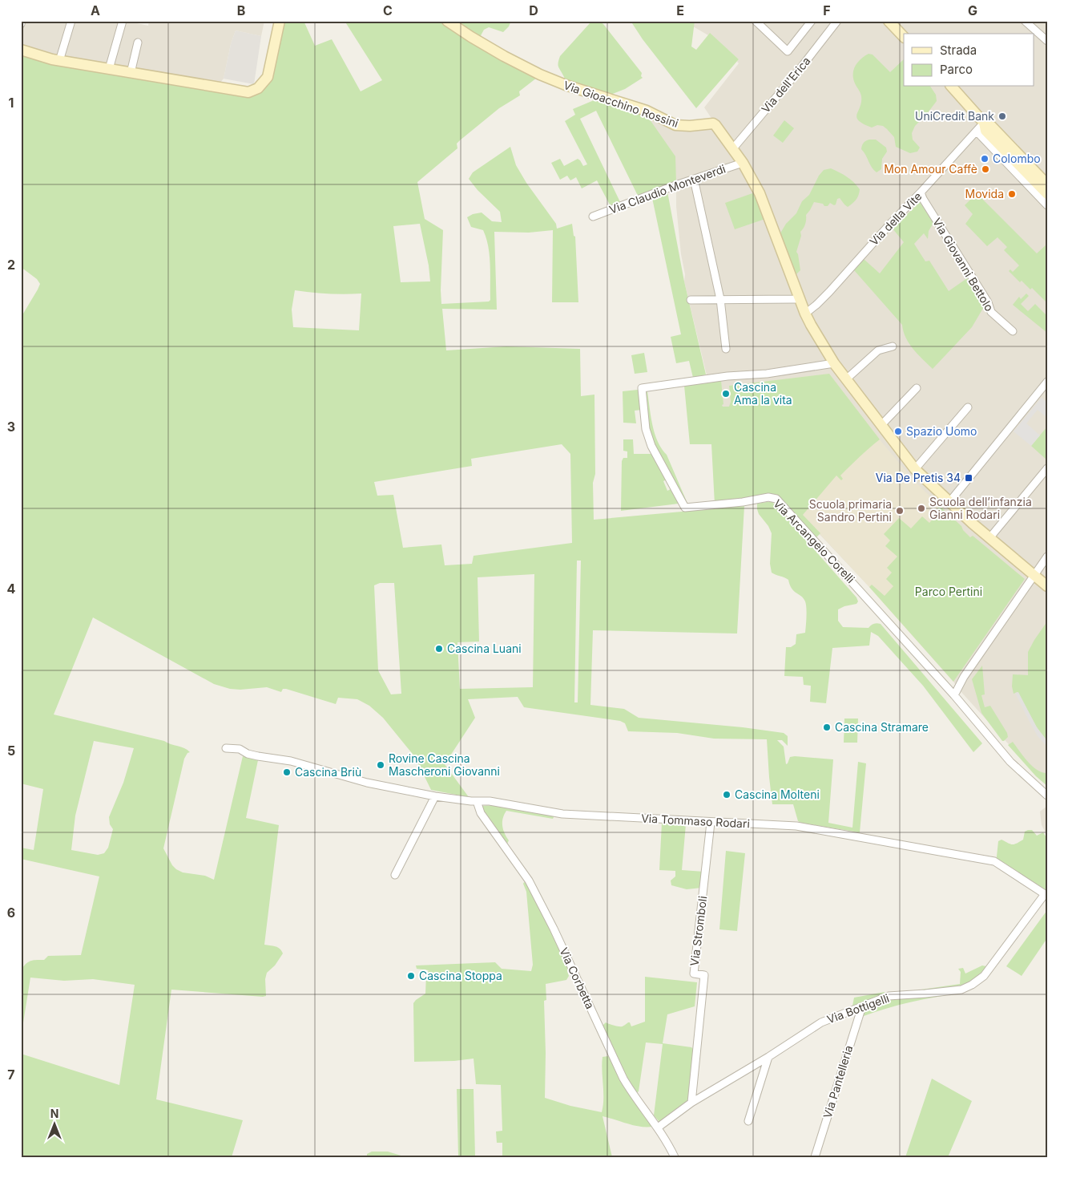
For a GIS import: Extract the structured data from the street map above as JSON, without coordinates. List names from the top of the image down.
{
  "streets": {
    "street": [
      "Via dell'Erica",
      "Via Gioacchino Rossini",
      "Via Claudio Monteverdi",
      "Via della Vite",
      "Via Giovanni Bettolo",
      "Via Arcangelo Corelli",
      "Via Tommaso Rodari",
      "Via Stromboli",
      "Via Corbetta",
      "Via Bottigelli",
      "Via Pantelleria"
    ]
  },
  "crossings": [
    ["Via dell'Erica", "Via Gioacchino Rossini"],
    ["Via Gioacchino Rossini", "Via Claudio Monteverdi"],
    ["Via Gioacchino Rossini", "Via della Vite"],
    ["Via Gioacchino Rossini", "Via Arcangelo Corelli"],
    ["Via della Vite", "Via Giovanni Bettolo"],
    ["Via Tommaso Rodari", "Via Stromboli"],
    ["Via Tommaso Rodari", "Via Corbetta"],
    ["Via Tommaso Rodari", "Via Bottigelli"],
    ["Via Stromboli", "Via Bottigelli"],
    ["Via Corbetta", "Via Bottigelli"],
    ["Via Bottigelli", "Via Pantelleria"]
  ],
  "parks": ["Parco Pertini"],
  "places": {
    "other": [
      "UniCredit Bank",
      "Colombo",
      "Mon Amour Caffè",
      "Movida",
      "Cascina Ama la vita",
      "Spazio Uomo",
      "Scuola dell’infanzia Gianni Rodari",
      "Scuola primaria Sandro Pertini",
      "Cascina Luani",
      "Cascina Stramare",
      "Rovine Cascina Mascheroni Giovanni",
      "Cascina Briù",
      "Cascina Molteni",
      "Cascina Stoppa"
    ],
    "transit": ["Via De Pretis 34"]
  },
  "legend": ["Strada", "Parco"],
  "north": "top",
  "grid": {
    "columns": [
      "A",
      "B",
      "C",
      "D",
      "E",
      "F",
      "G"
    ],
    "rows": [
      "1",
      "2",
      "3",
      "4",
      "5",
      "6",
      "7"
    ]
  }
}
